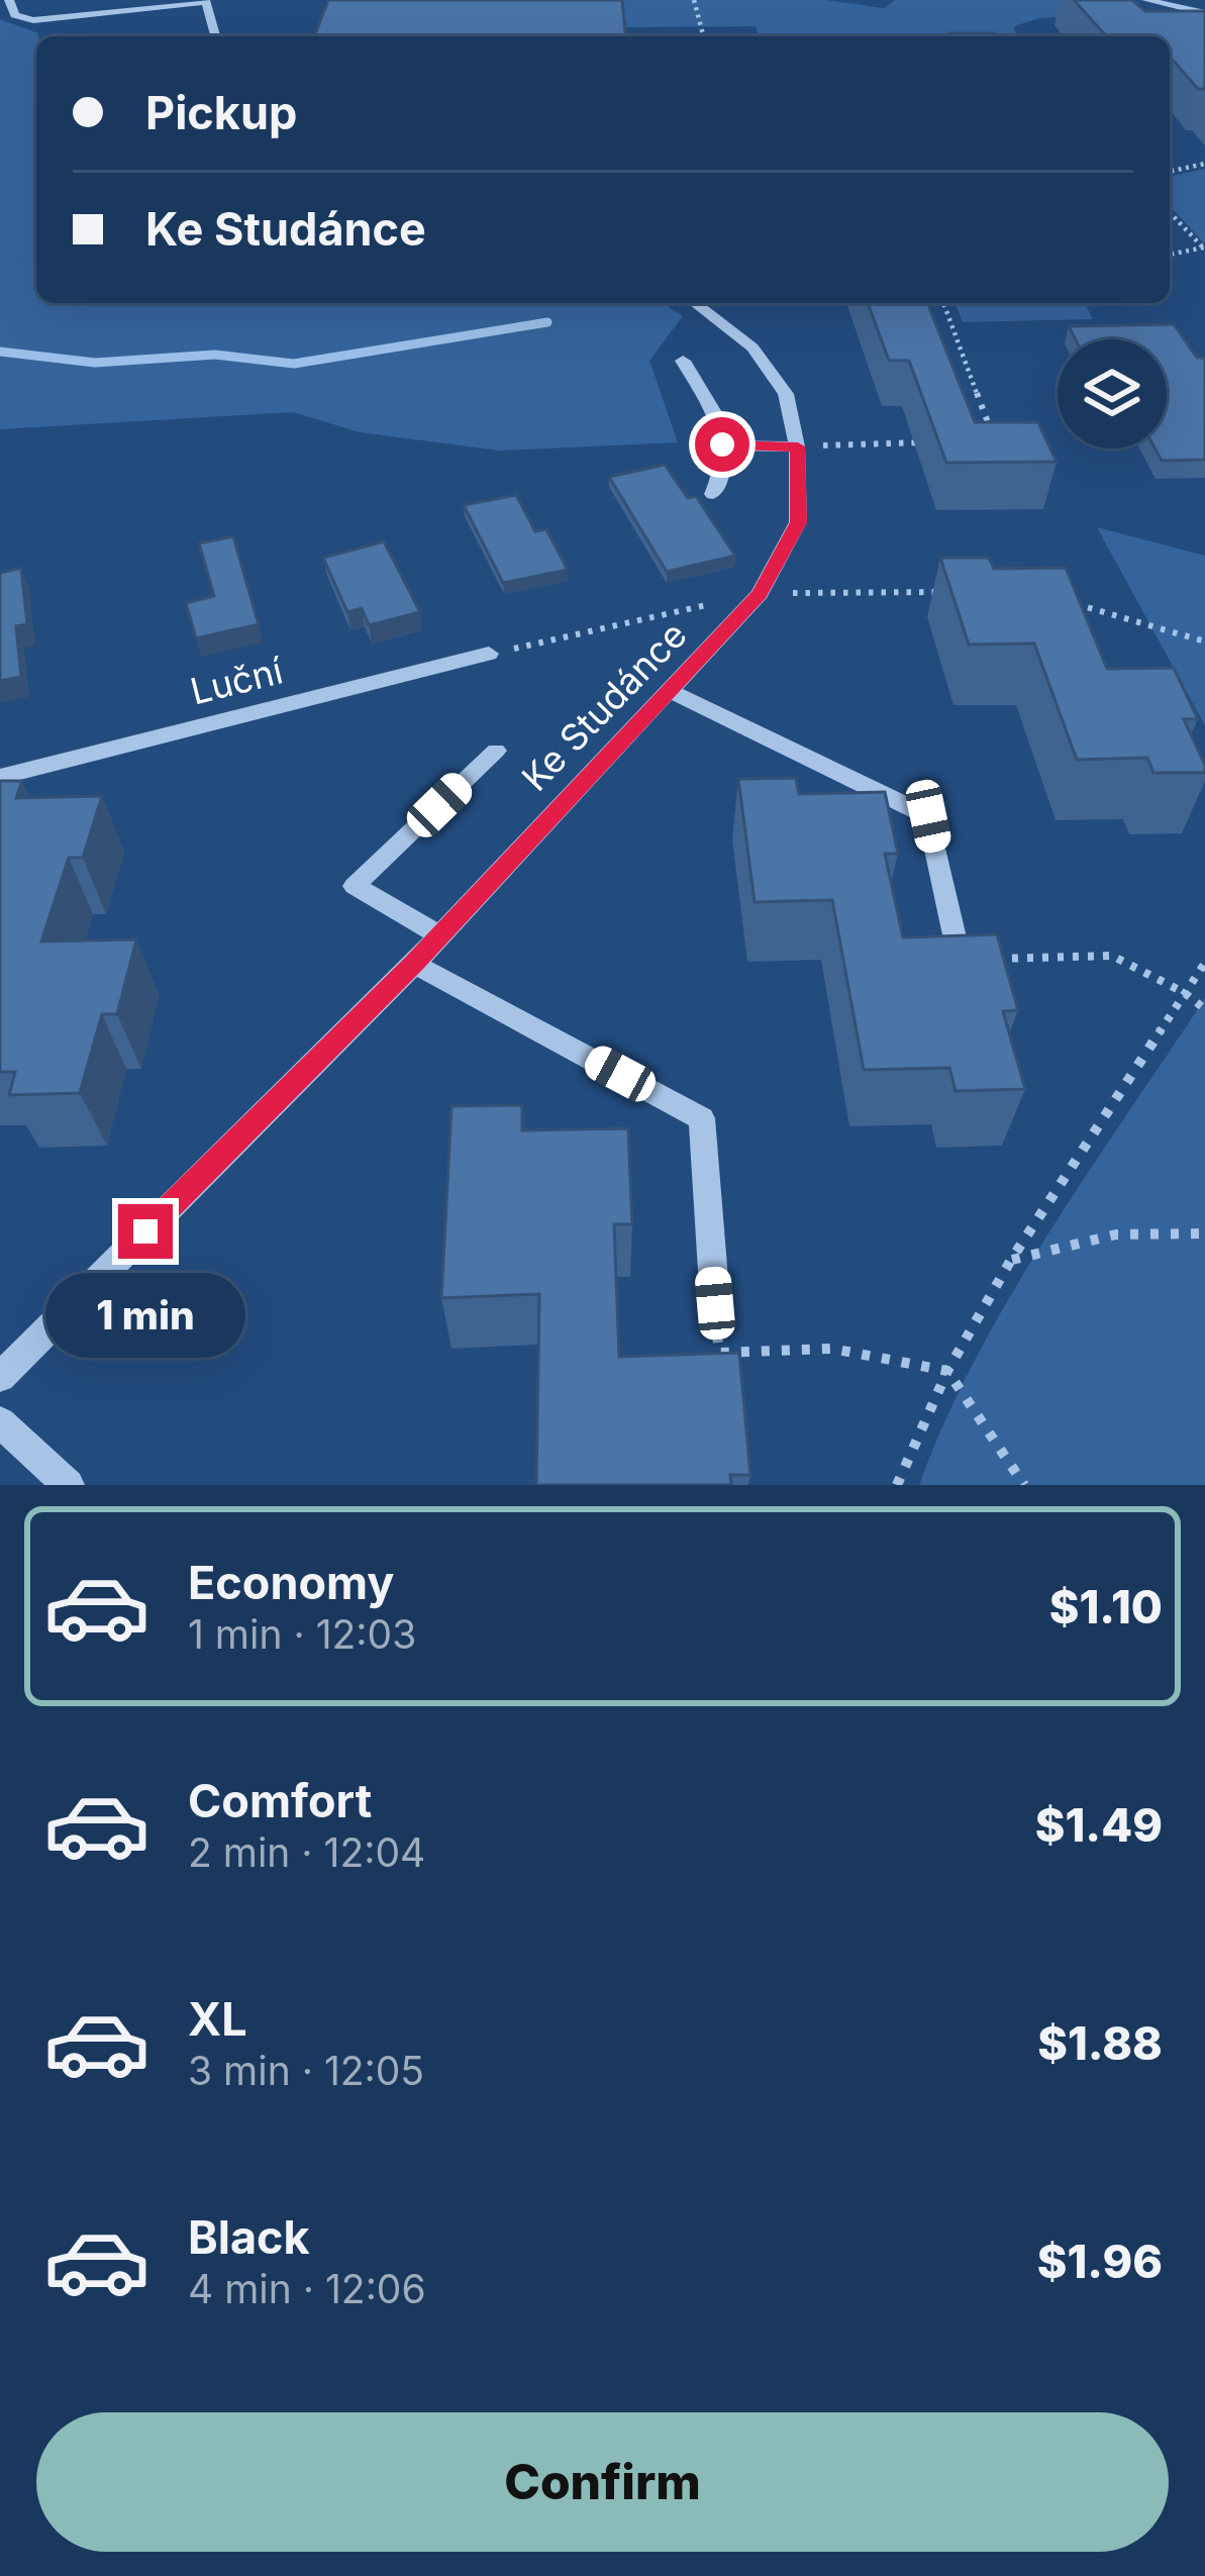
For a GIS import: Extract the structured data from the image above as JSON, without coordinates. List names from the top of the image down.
{
  "streets": {
    "street": ["Luční", "Ke Studánce"]
  },
  "page": {
    "banner": ["Pickup", "Ke Studánce"],
    "bubble": "1 min",
    "list": [
      {
        "name": "Economy",
        "note": "1 min · 12:03",
        "value": "$1.10"
      },
      {
        "name": "Comfort",
        "note": "2 min · 12:04",
        "value": "$1.49"
      },
      {
        "name": "XL",
        "note": "3 min · 12:05",
        "value": "$1.88"
      },
      {
        "name": "Black",
        "note": "4 min · 12:06",
        "value": "$1.96"
      }
    ],
    "buttons": "Confirm"
  }
}
